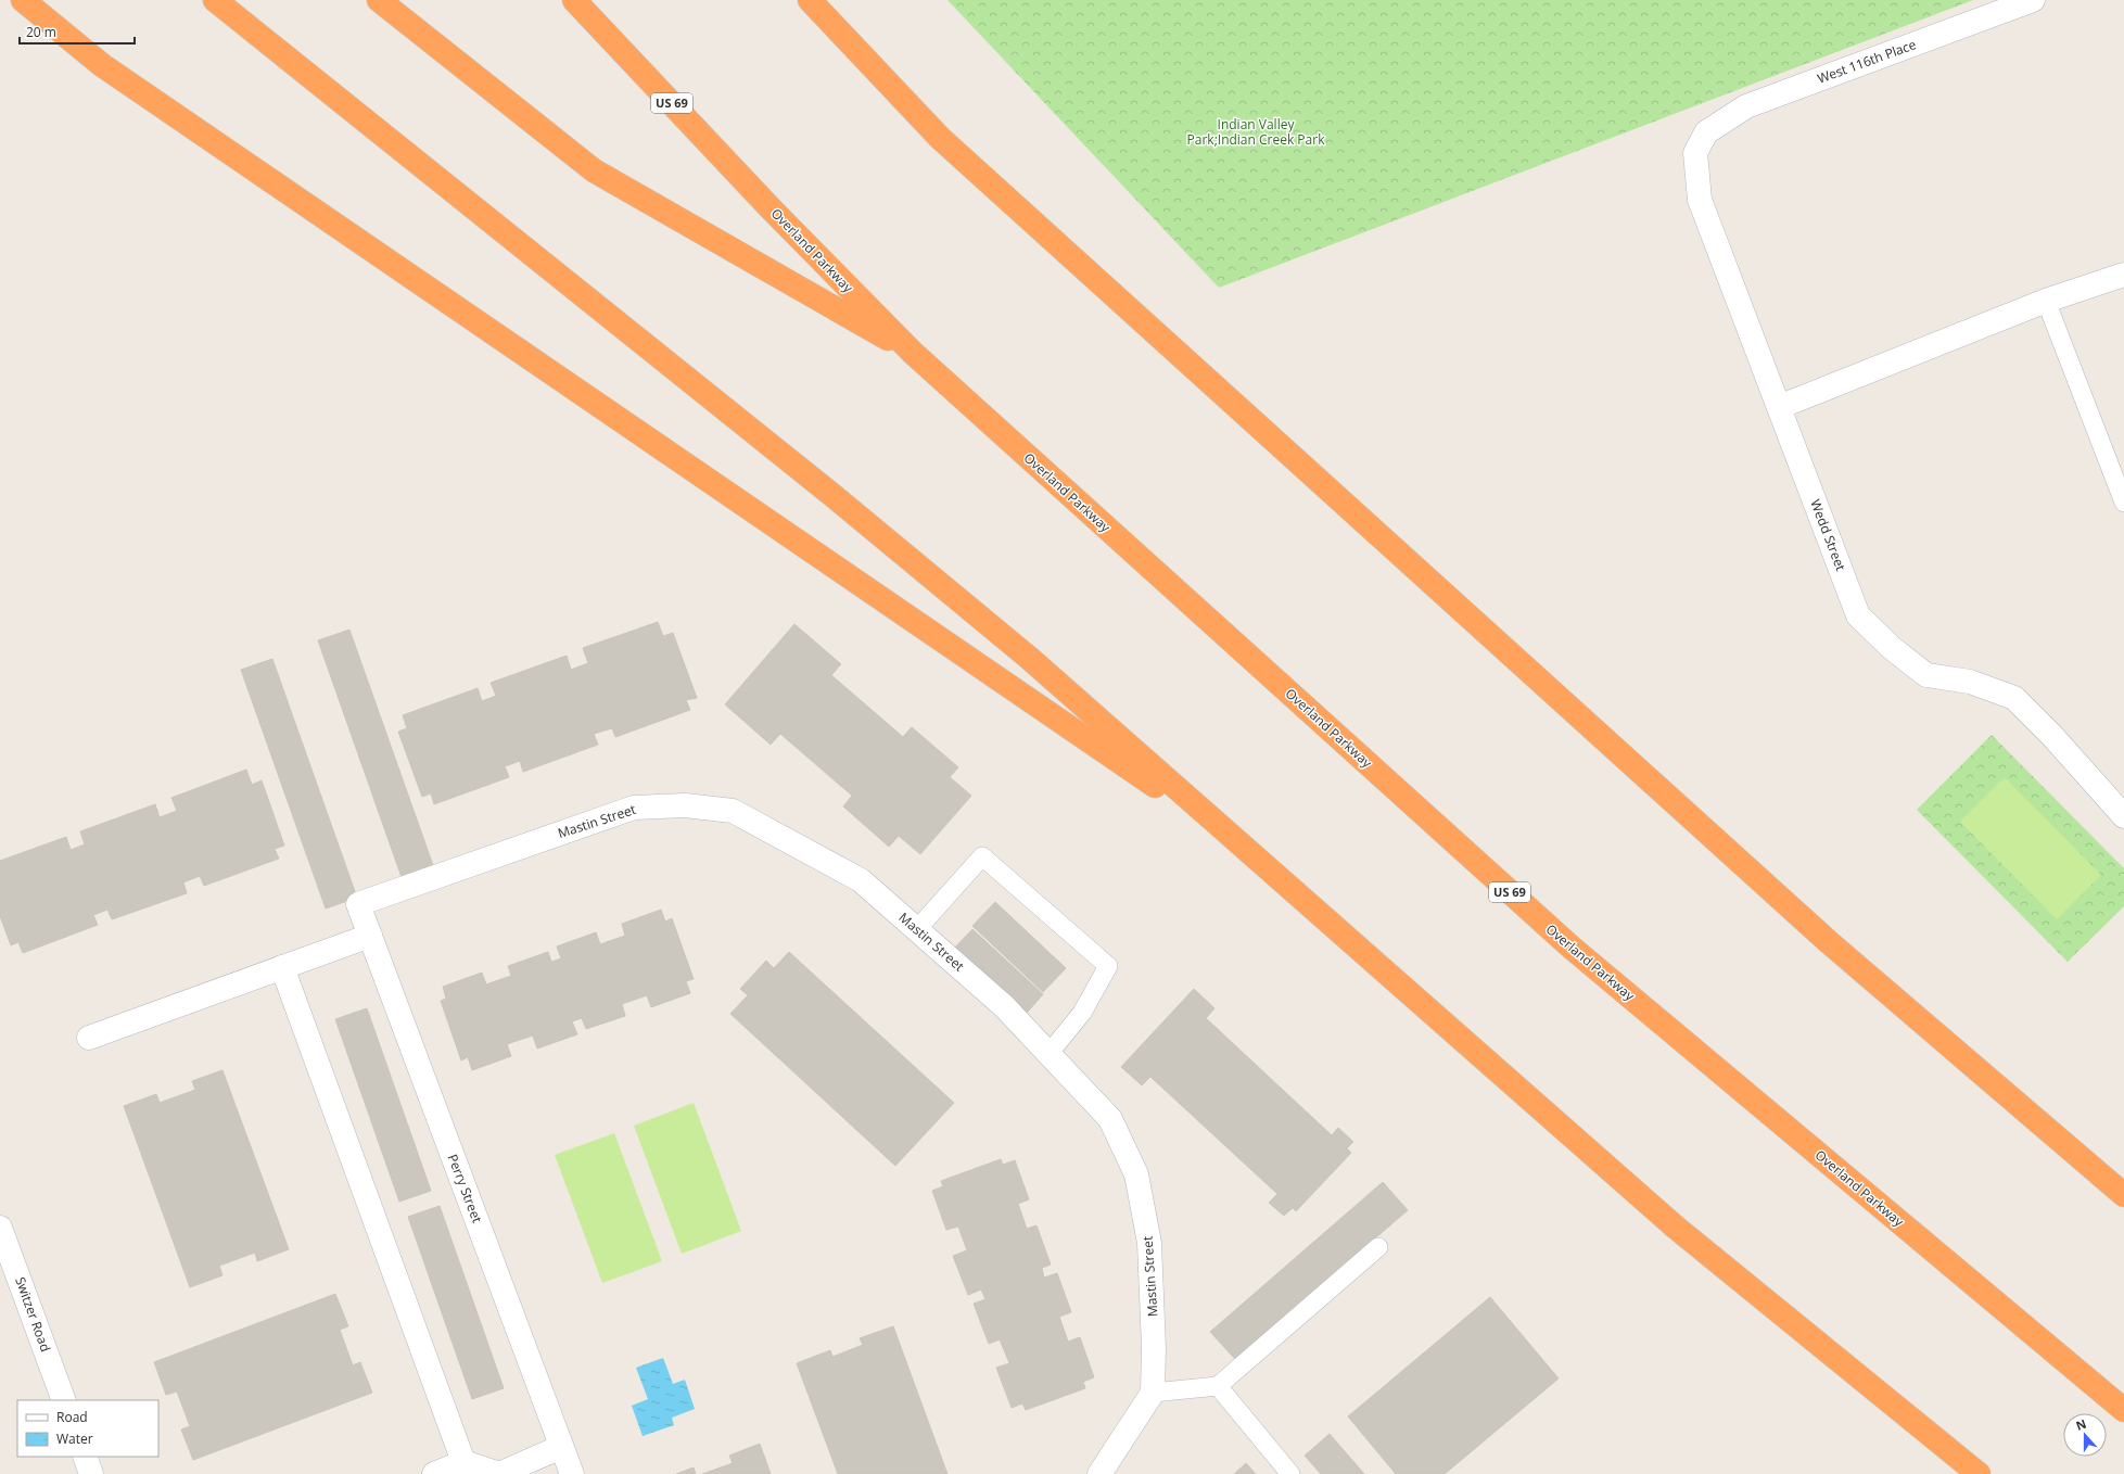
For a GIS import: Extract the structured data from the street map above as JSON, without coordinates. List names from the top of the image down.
{
  "streets": {
    "highway": ["US 69", "Overland Parkway"],
    "street": [
      "West 116th Place",
      "Wedd Street",
      "Mastin Street",
      "Perry Street",
      "Switzer Road"
    ]
  },
  "crossings": [
    ["West 116th Place", "Wedd Street"],
    ["Mastin Street", "Perry Street"]
  ],
  "parks": ["Indian Valley Park;Indian Creek Park"],
  "legend": ["Road", "Water"],
  "scale_bar": "20 m",
  "north": "top"
}
